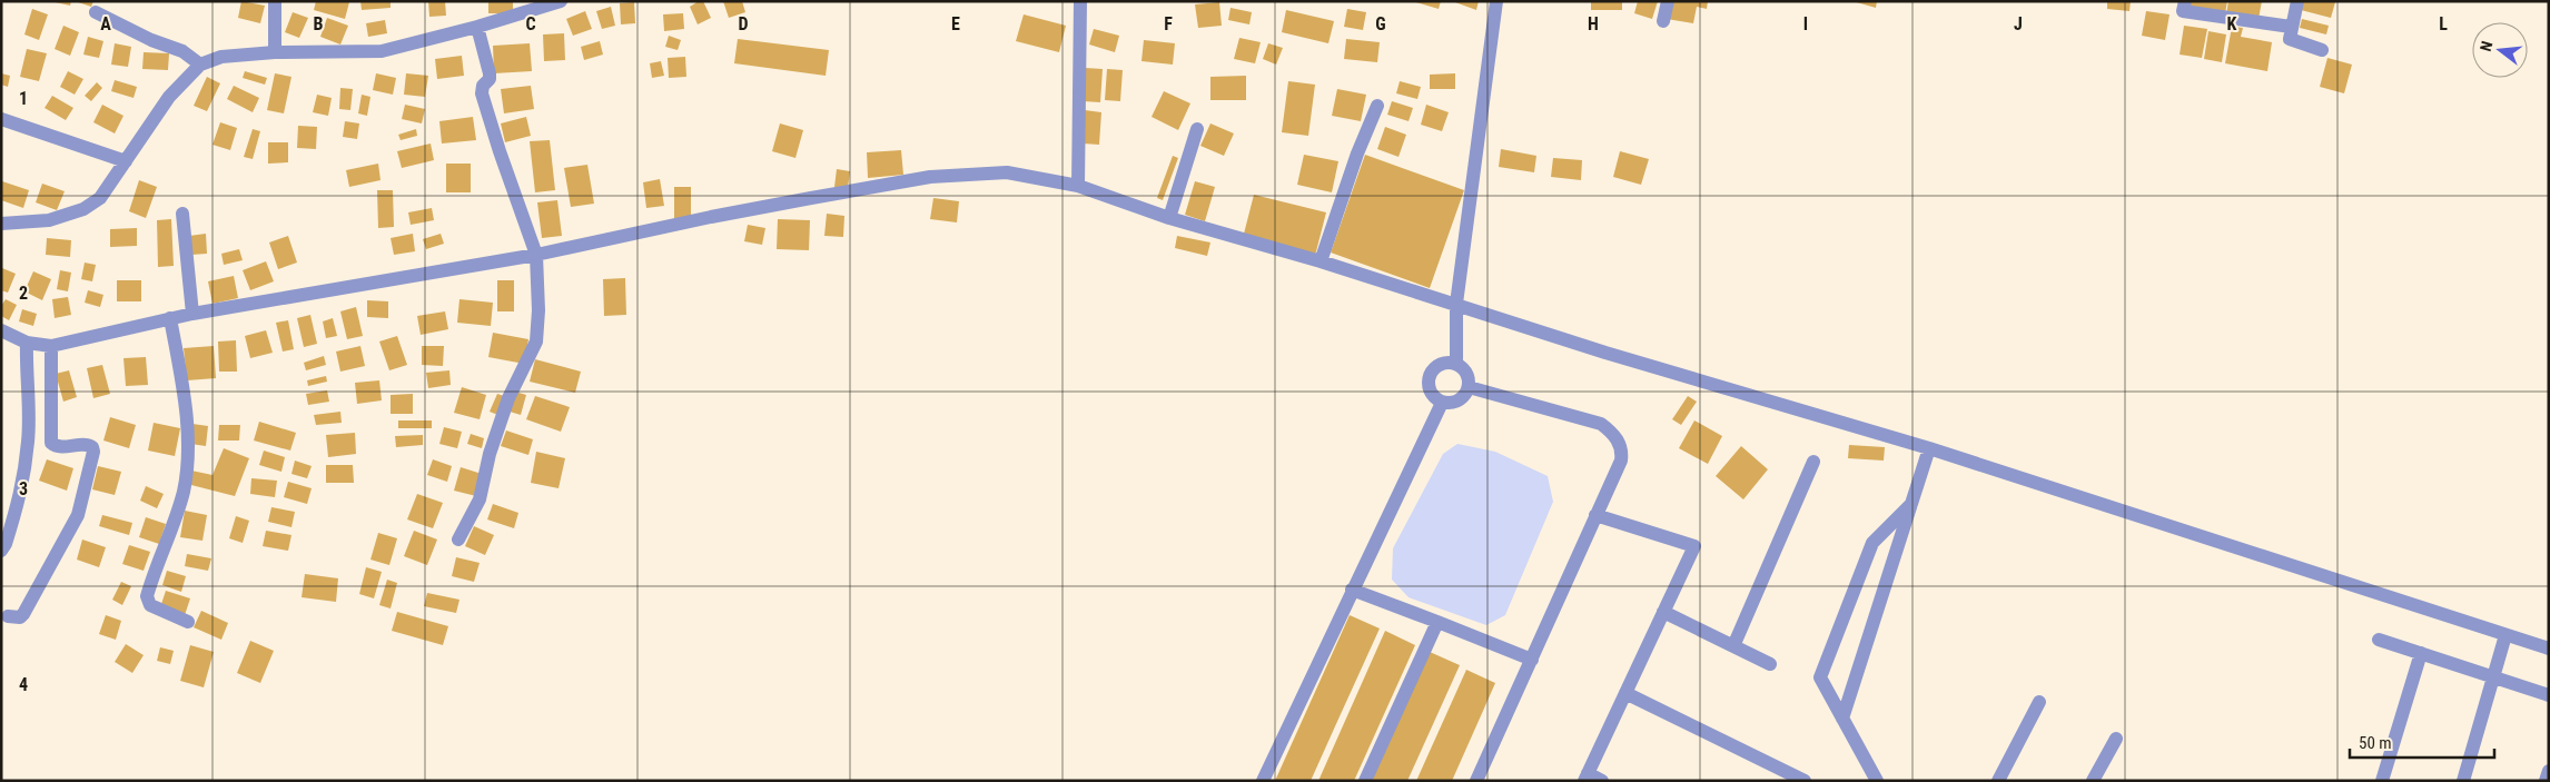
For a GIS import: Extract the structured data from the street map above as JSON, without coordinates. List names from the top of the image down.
{
  "scale_bar": "50 m",
  "north": "left",
  "grid": {
    "columns": [
      "A",
      "B",
      "C",
      "D",
      "E",
      "F",
      "G",
      "H",
      "I",
      "J",
      "K",
      "L"
    ],
    "rows": [
      "1",
      "2",
      "3",
      "4"
    ]
  }
}
